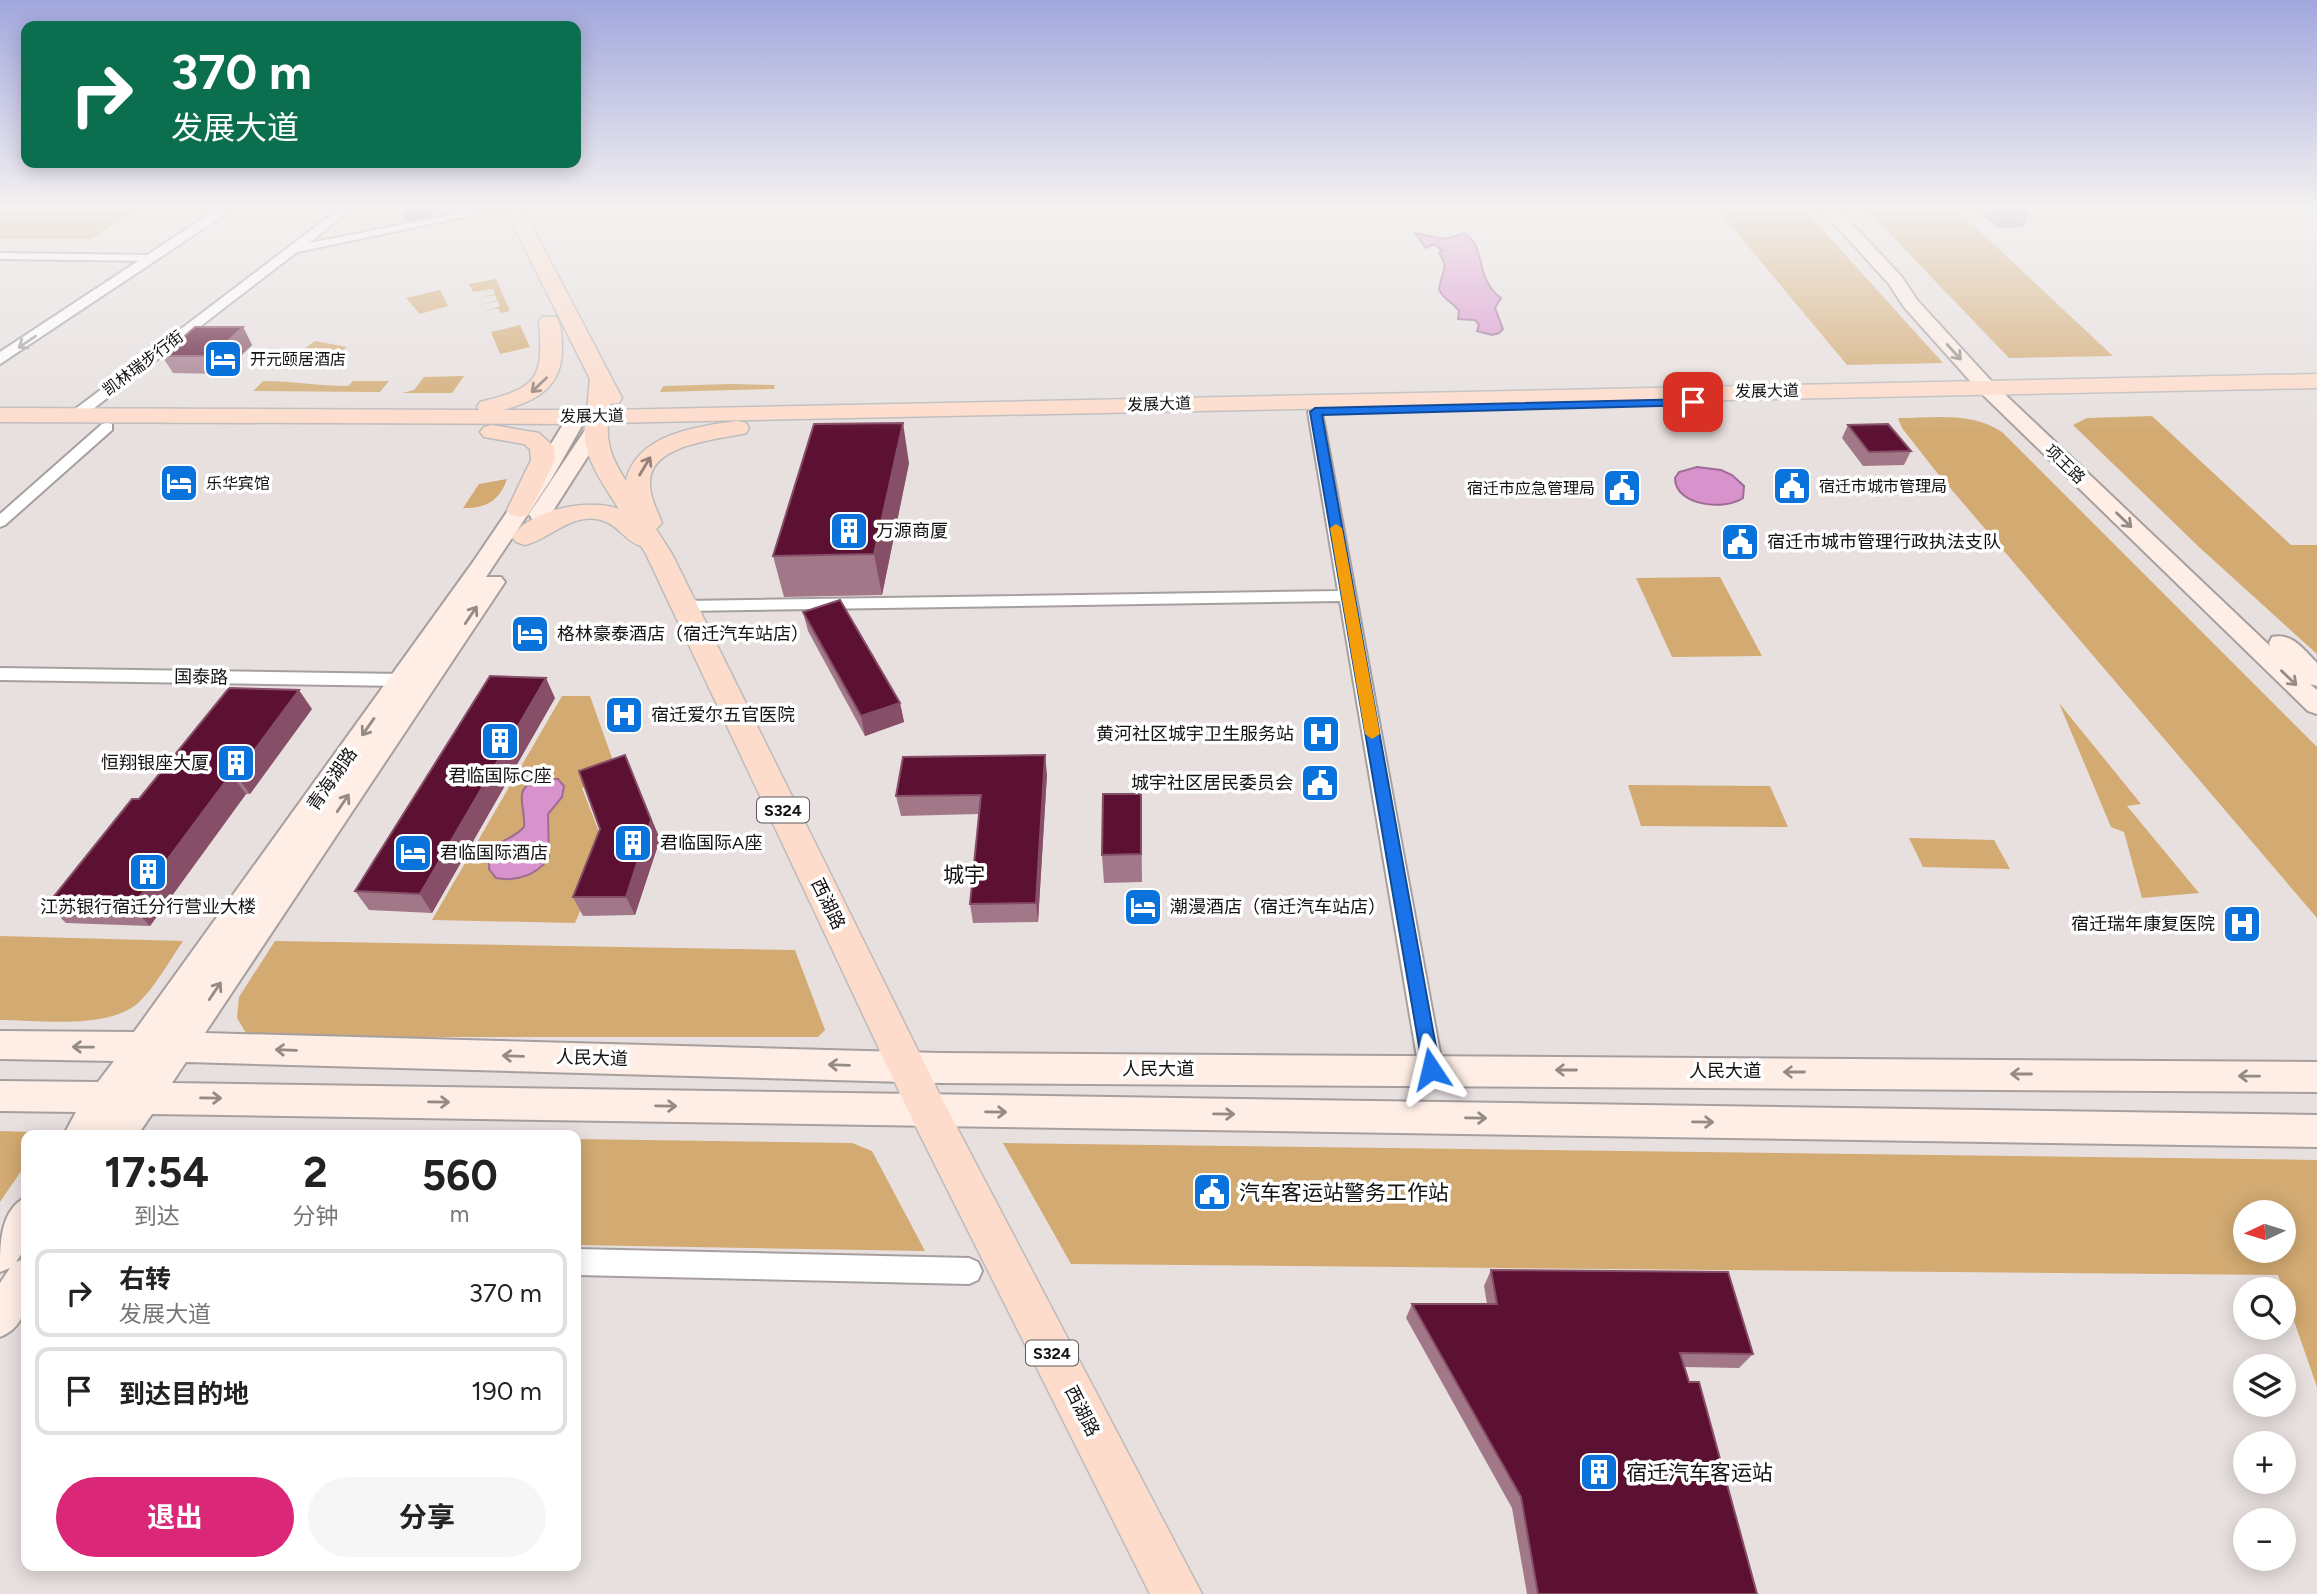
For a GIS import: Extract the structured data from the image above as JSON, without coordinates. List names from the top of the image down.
{
  "streets": {
    "main road": [
      "发展大道",
      "项王路",
      "青海湖路",
      "S324",
      "西湖路",
      "人民大道"
    ],
    "street": ["凯林瑞步行街", "国泰路"]
  },
  "crossings": [
    ["凯林瑞步行街", "发展大道"],
    ["发展大道", "项王路"],
    ["发展大道", "青海湖路"],
    ["发展大道", "西湖路"],
    ["国泰路", "青海湖路"],
    ["青海湖路", "西湖路"],
    ["青海湖路", "人民大道"],
    ["西湖路", "人民大道"]
  ],
  "districts": ["城宇"],
  "places": {
    "hotel": [
      "开元颐居酒店",
      "乐华宾馆",
      "格林豪泰酒店（宿迁汽车站店）",
      "君临国际酒店",
      "潮漫酒店（宿迁汽车站店）"
    ],
    "public building": [
      "宿迁市城市管理局",
      "宿迁市应急管理局",
      "宿迁市城市管理行政执法支队",
      "城宇社区居民委员会",
      "汽车客运站警务工作站"
    ],
    "building": [
      "万源商厦",
      "君临国际C座",
      "恒翔银座大厦",
      "君临国际A座",
      "江苏银行宿迁分行营业大楼",
      "宿迁汽车客运站"
    ],
    "hospital": ["宿迁爱尔五官医院", "黄河社区城宇卫生服务站", "宿迁瑞年康复医院"]
  },
  "north": "left",
  "page": {
    "turn": ["370 m", "发展大道"],
    "eta": [
      "17:54",
      "到达",
      "2",
      "分钟",
      "560",
      "m"
    ],
    "map_buttons": ["+", "−"],
    "list": [
      {
        "name": "右转",
        "note": "发展大道",
        "value": "370 m"
      },
      {
        "name": "到达目的地",
        "value": "190 m"
      }
    ],
    "buttons": ["退出", "分享"]
  }
}
